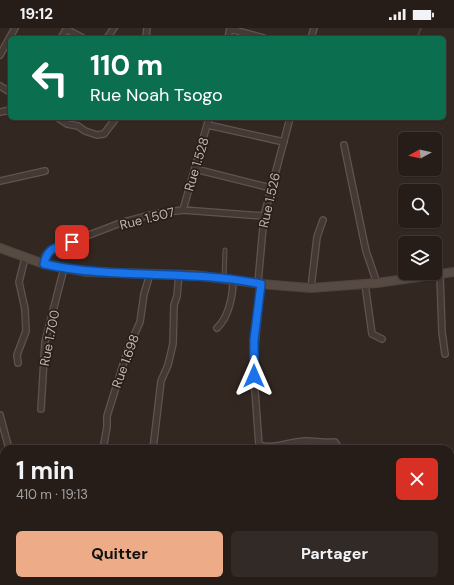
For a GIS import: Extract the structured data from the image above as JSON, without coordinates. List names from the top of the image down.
{
  "streets": {
    "street": [
      "Rue 1.528",
      "Rue 1.526",
      "Rue 1.507",
      "Rue 1.700",
      "Rue 1.698"
    ]
  },
  "crossings": [
    ["Rue 1.528", "Rue 1.507"],
    ["Rue 1.526", "Rue 1.507"]
  ],
  "north": "left",
  "page": {
    "status": "19:12",
    "turn": ["110 m", "Rue Noah Tsogo"],
    "heading": ["1 min", "410 m · 19:13"],
    "buttons": ["Quitter", "Partager"]
  }
}
